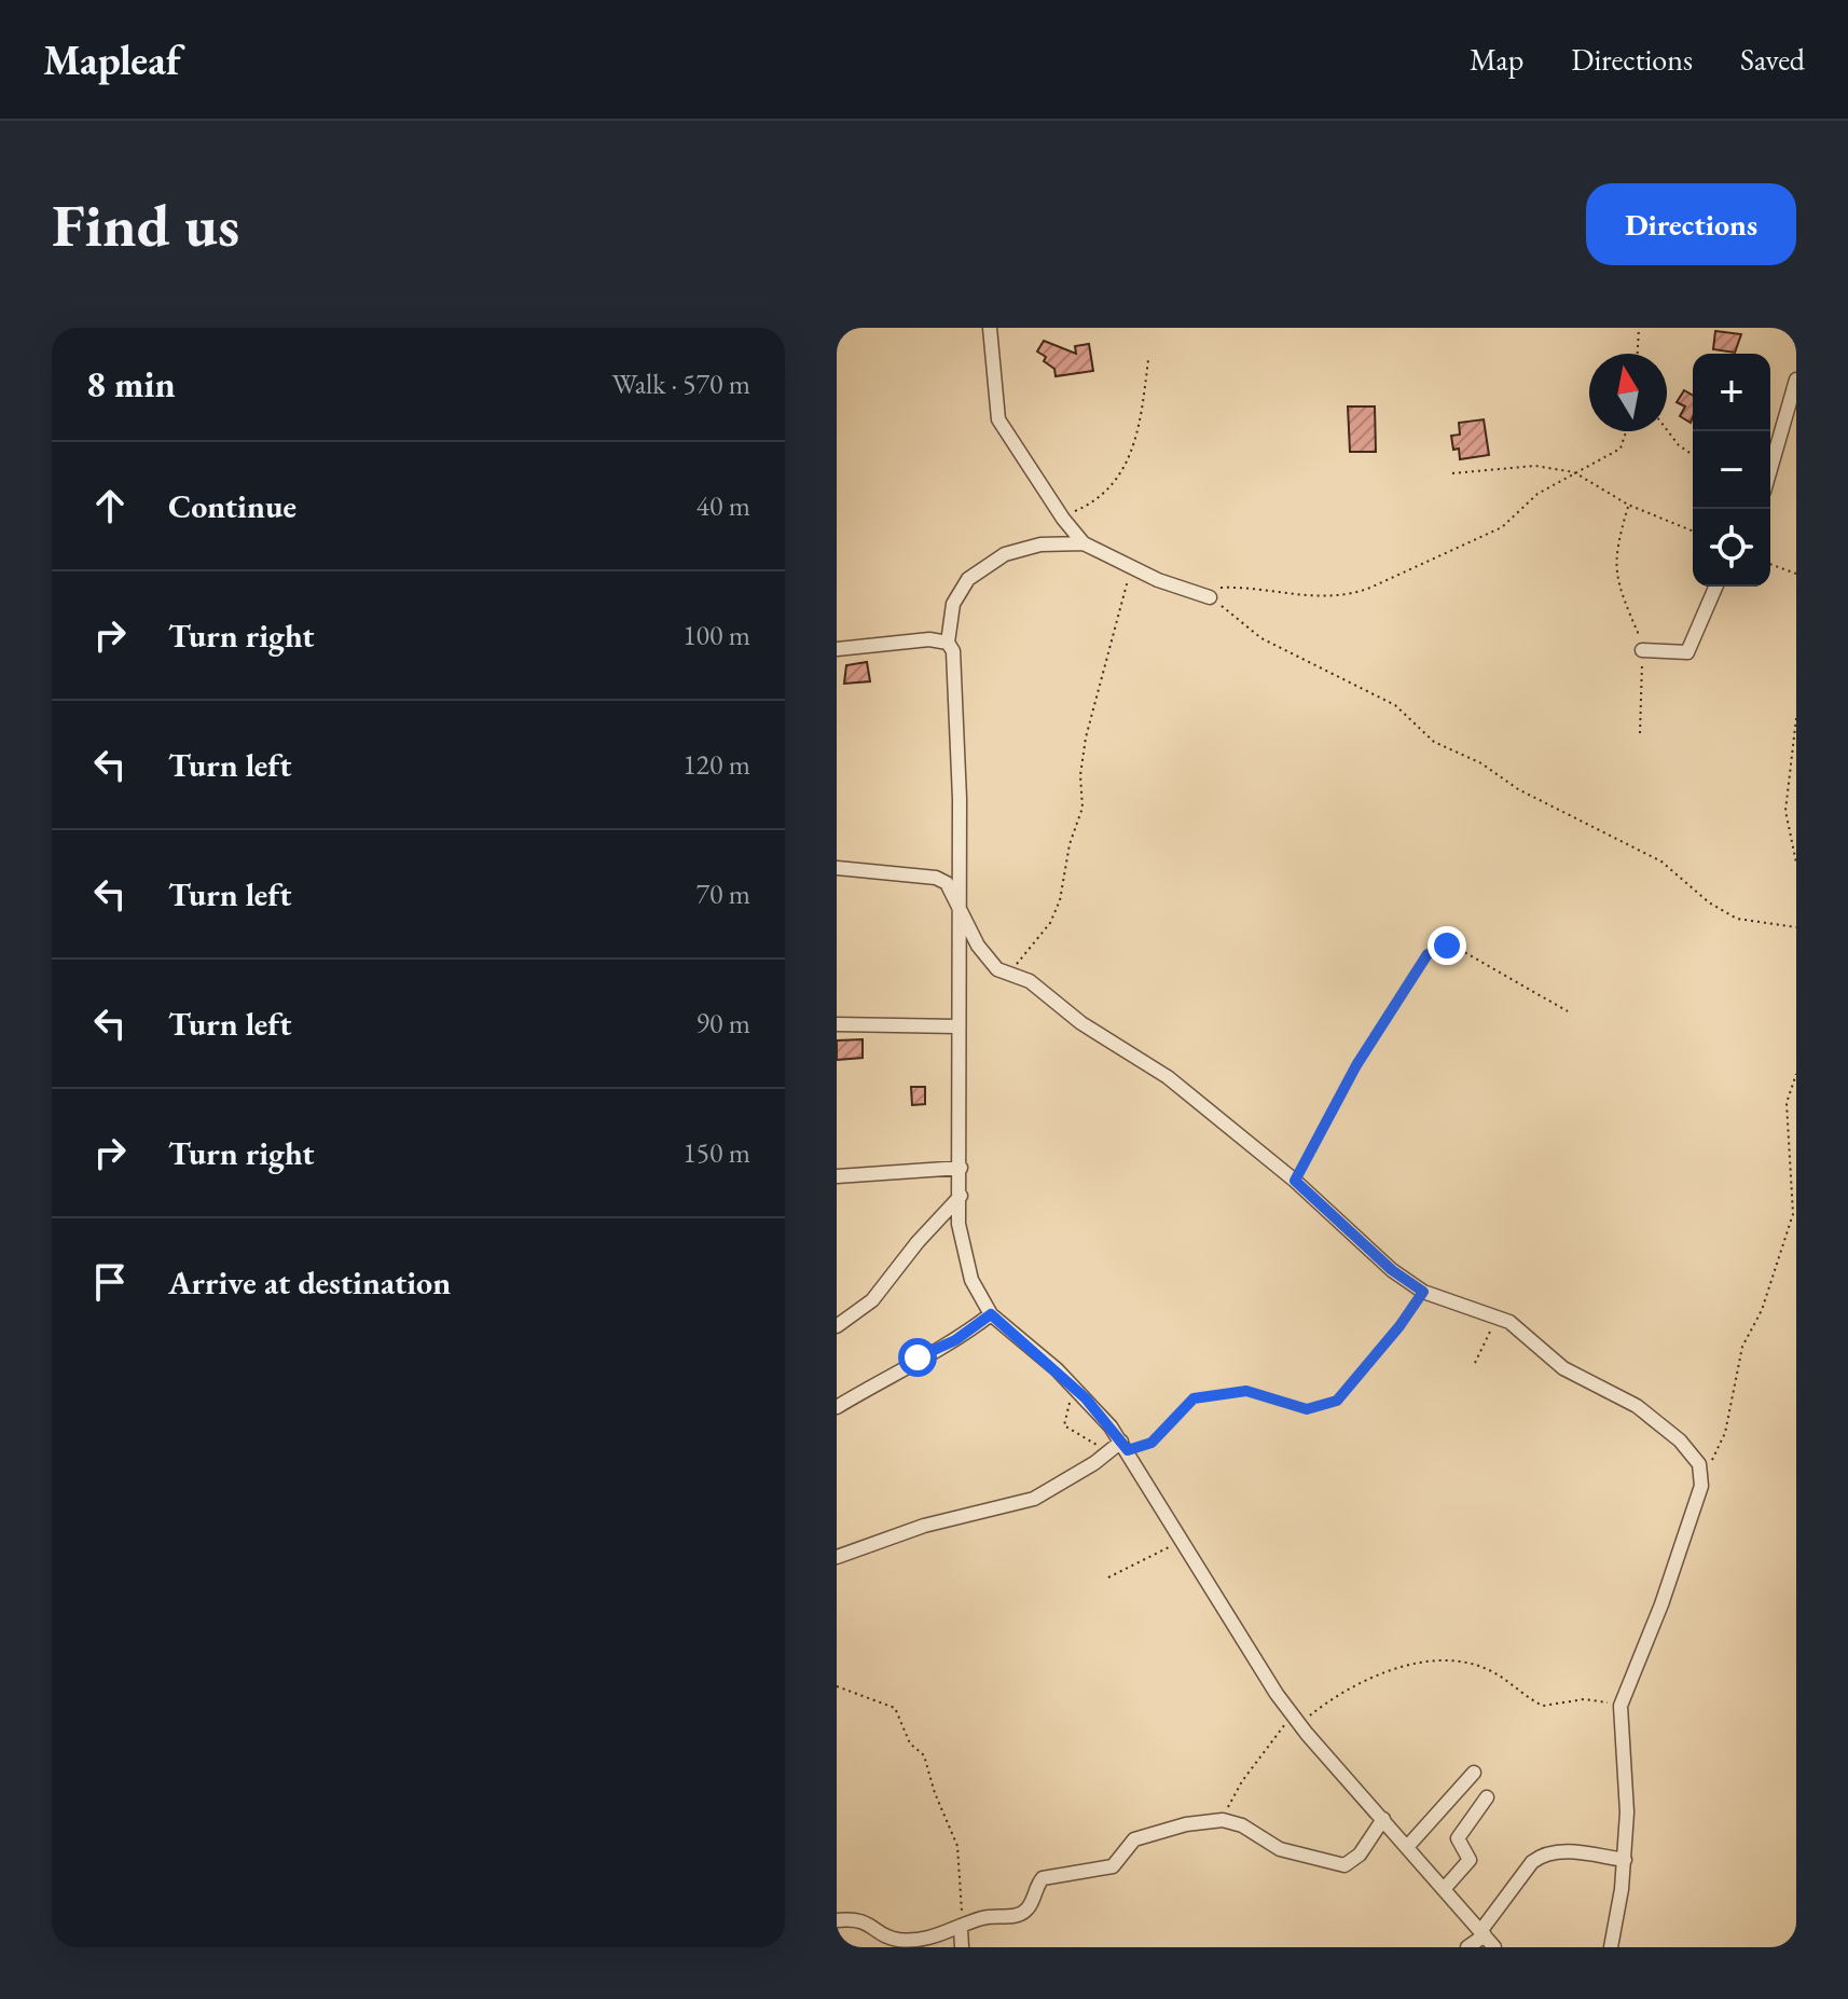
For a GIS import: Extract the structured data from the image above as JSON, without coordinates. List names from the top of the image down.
{
  "north": "top",
  "page": {
    "header": "Mapleaf",
    "nav": ["Map", "Directions", "Saved"],
    "buttons": "Directions",
    "title": "Find us",
    "heading": ["8 min", "Walk · 570 m"],
    "map_buttons": ["+", "−"],
    "list": [
      ["Continue", "40 m"],
      ["Turn right", "100 m"],
      ["Turn left", "120 m"],
      ["Turn left", "70 m"],
      ["Turn left", "90 m"],
      ["Turn right", "150 m"],
      "Arrive at destination"
    ]
  }
}
